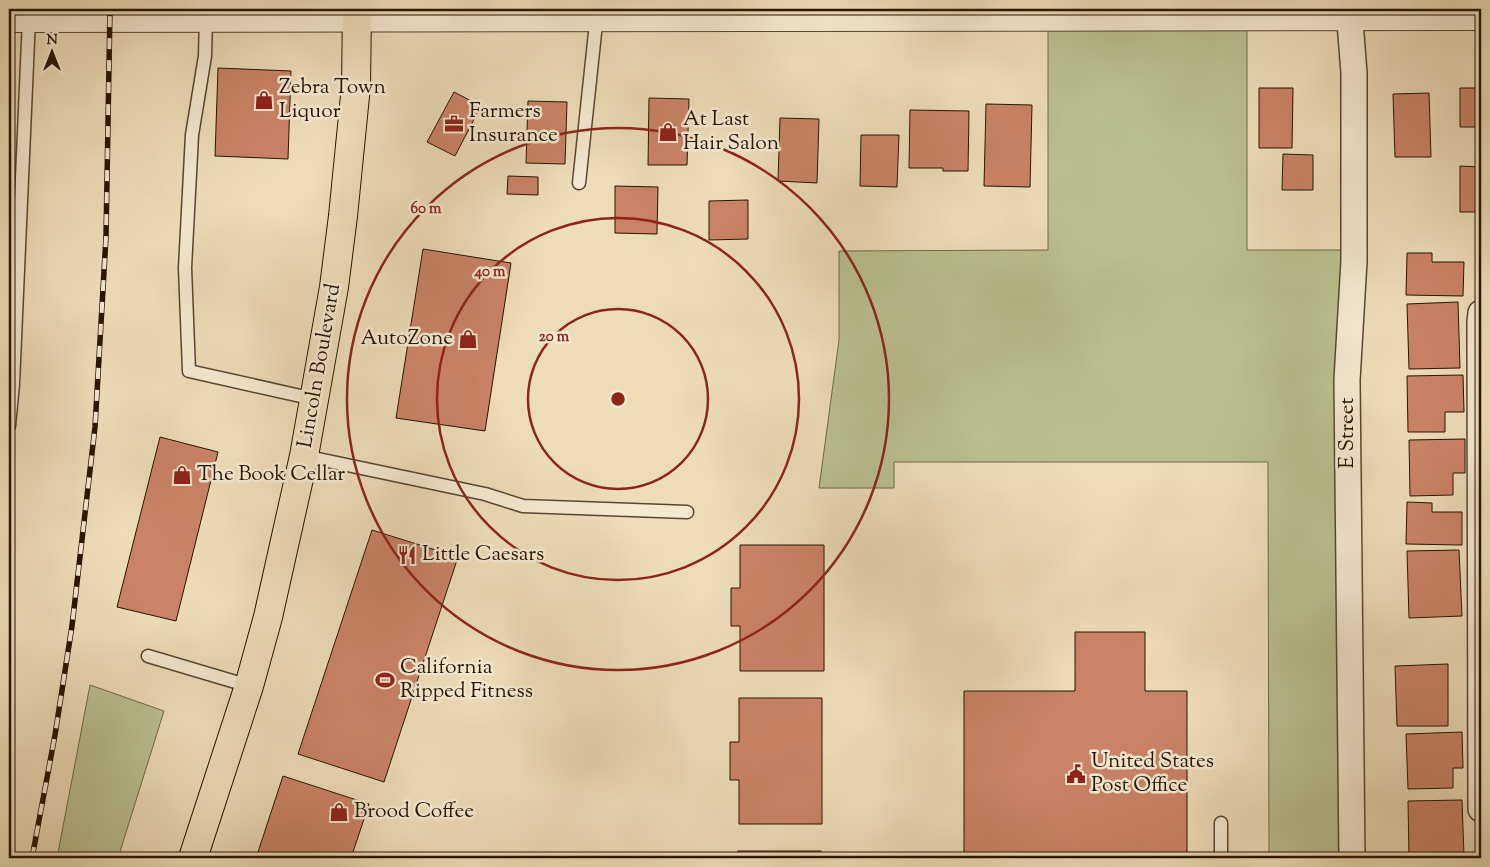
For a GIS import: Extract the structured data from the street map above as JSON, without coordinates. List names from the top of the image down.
{
  "streets": {
    "main road": ["Lincoln Boulevard"],
    "street": ["E Street"]
  },
  "places": {
    "shop": [
      "Zebra Town Liquor",
      "At Last Hair Salon",
      "AutoZone",
      "The Book Cellar",
      "Brood Coffee"
    ],
    "office": ["Farmers Insurance"],
    "restaurant": ["Little Caesars"],
    "sports": ["California Ripped Fitness"],
    "public building": ["United States Post Office"]
  },
  "north": "top",
  "rings": ["60 m", "40 m", "20 m"]
}
